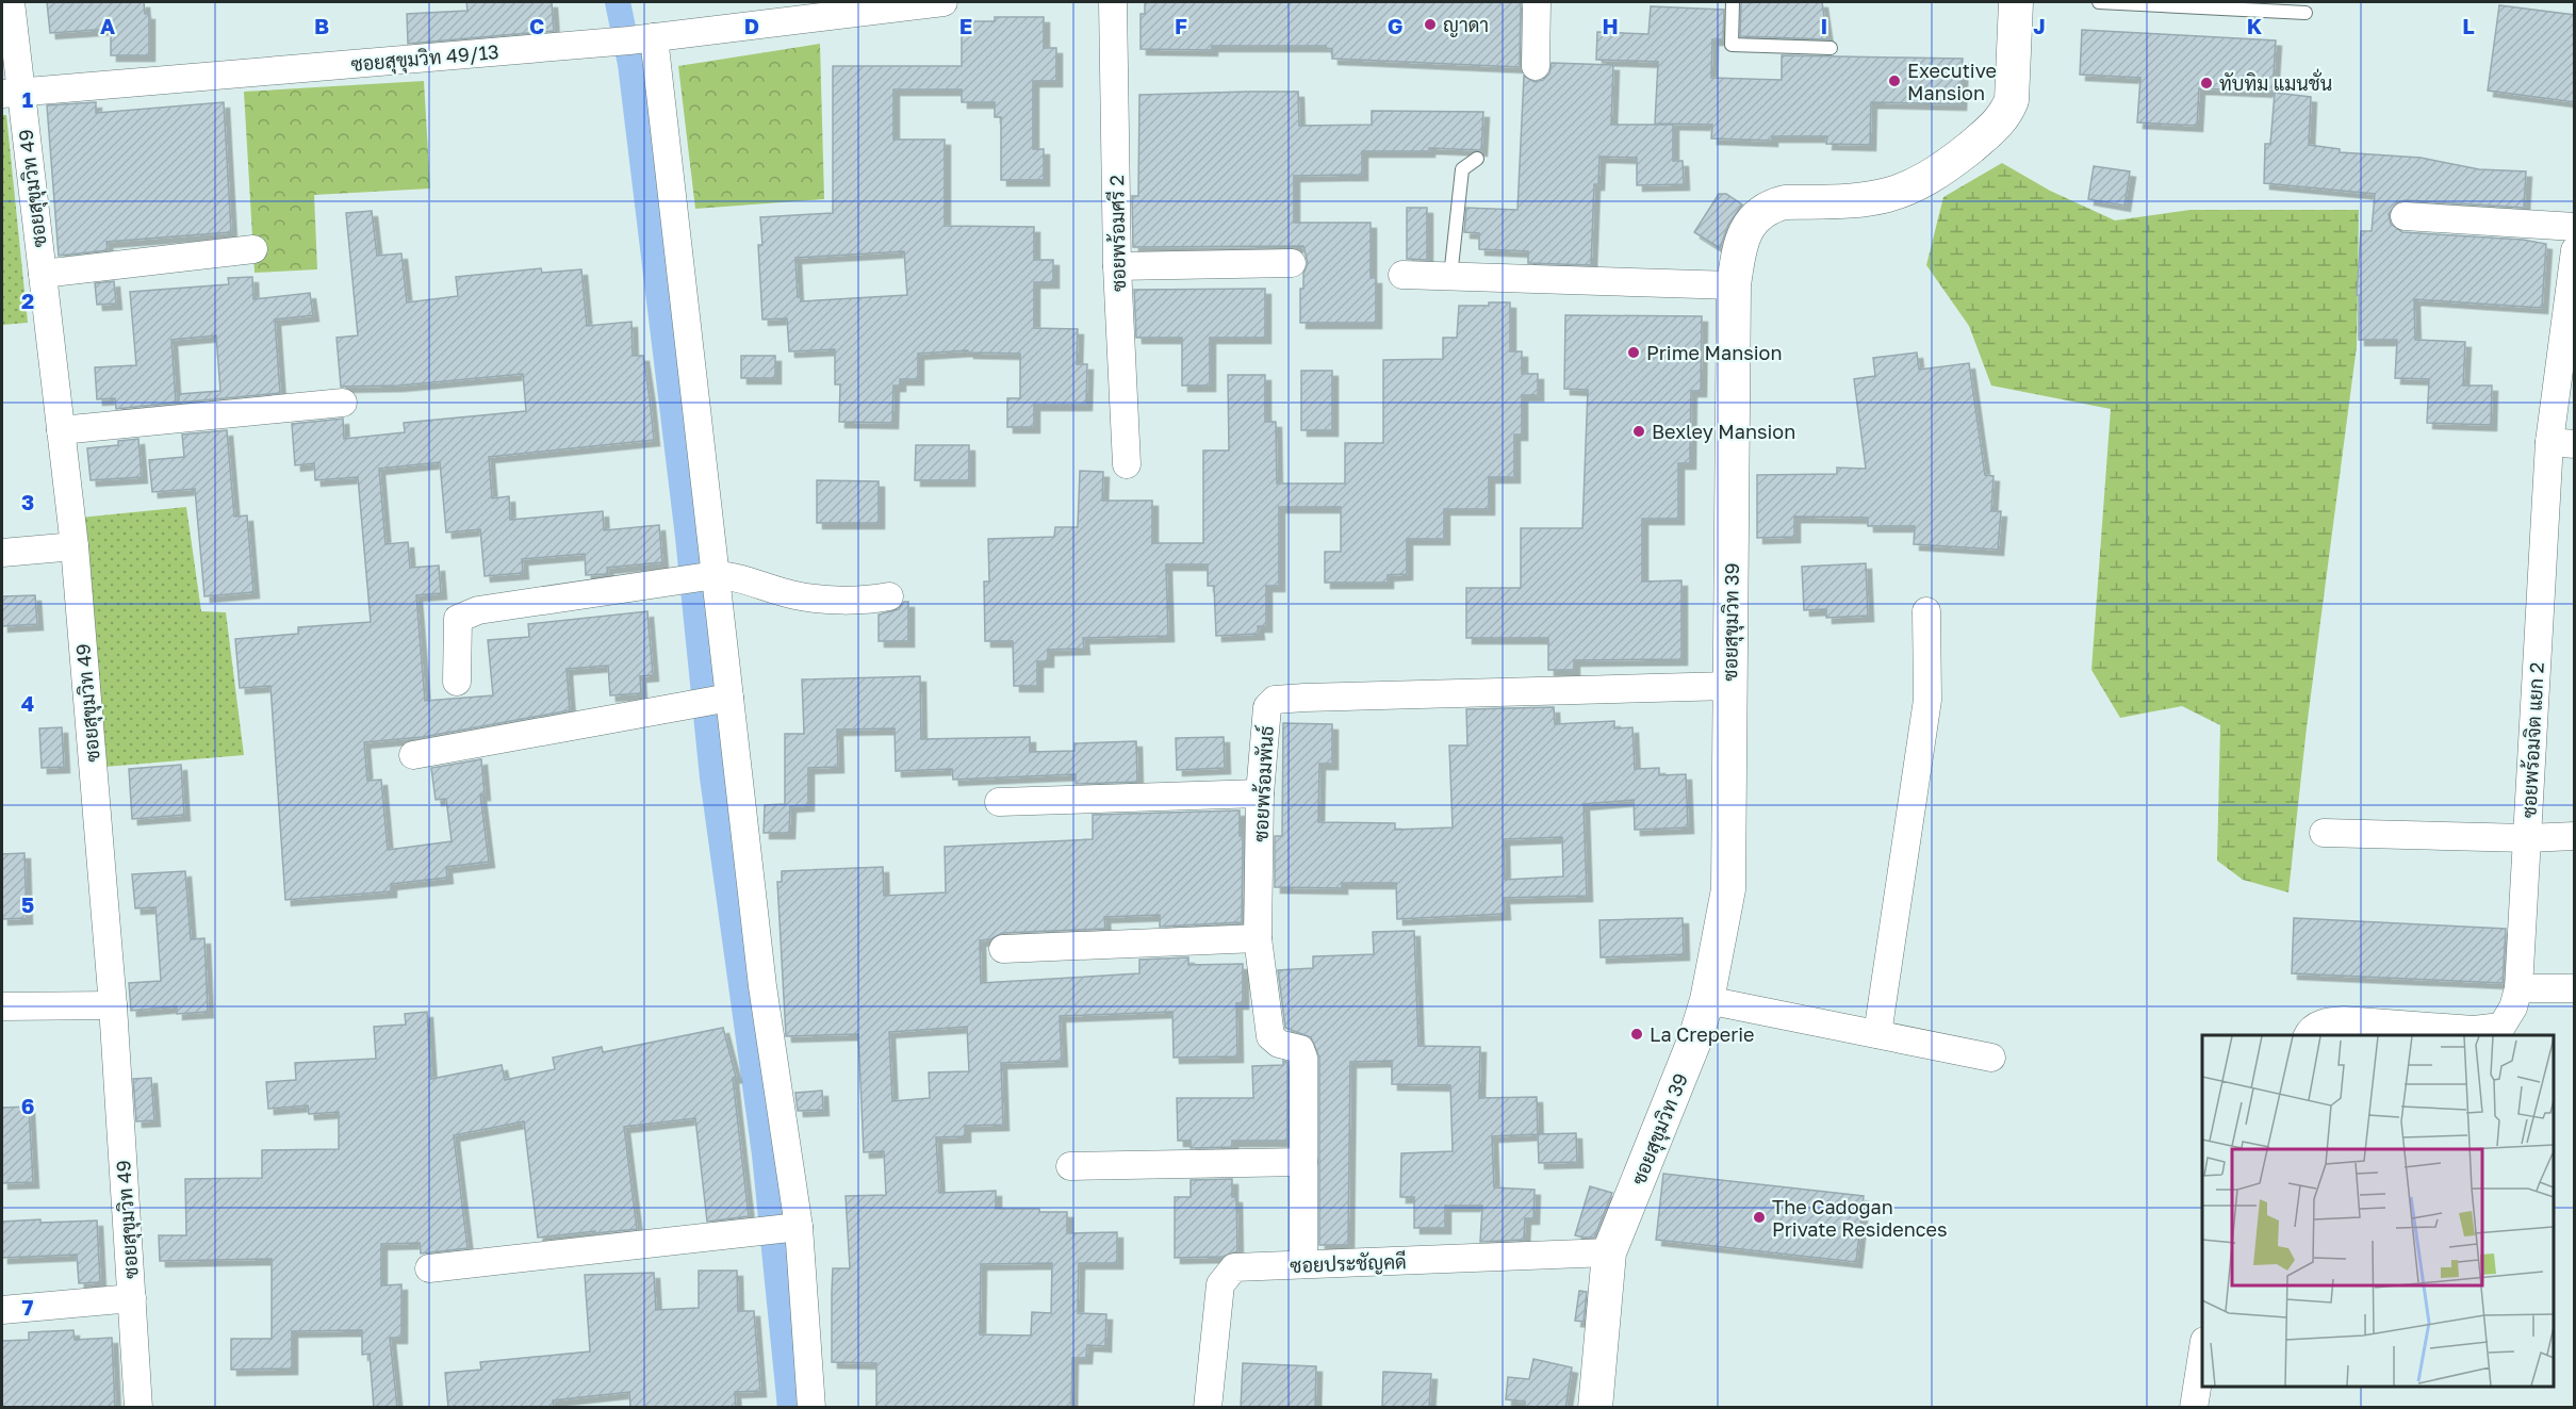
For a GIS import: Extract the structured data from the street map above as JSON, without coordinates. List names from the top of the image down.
{
  "streets": {
    "street": [
      "ซอยสุขุมวิท 49/13",
      "ซอยสุขุมวิท 49",
      "ซอยพร้อมศรี 2",
      "ซอยสุขุมวิท 39",
      "ซอยพร้อมจิต แยก 2",
      "ซอยพร้อมพันธ์",
      "ซอยประชัญคดี"
    ]
  },
  "crossings": [
    ["ซอยสุขุมวิท 49/13", "ซอยสุขุมวิท 49"],
    ["ซอยสุขุมวิท 39", "ซอยพร้อมพันธ์"],
    ["ซอยสุขุมวิท 39", "ซอยประชัญคดี"],
    ["ซอยพร้อมพันธ์", "ซอยประชัญคดี"]
  ],
  "places": [
    "ญาดา",
    "Executive Mansion",
    "ทับทิม แมนชั่น",
    "Prime Mansion",
    "Bexley Mansion",
    "La Creperie",
    "The Cadogan Private Residences"
  ],
  "grid": {
    "columns": [
      "A",
      "B",
      "C",
      "D",
      "E",
      "F",
      "G",
      "H",
      "I",
      "J",
      "K",
      "L"
    ],
    "rows": [
      "1",
      "2",
      "3",
      "4",
      "5",
      "6",
      "7"
    ]
  }
}
